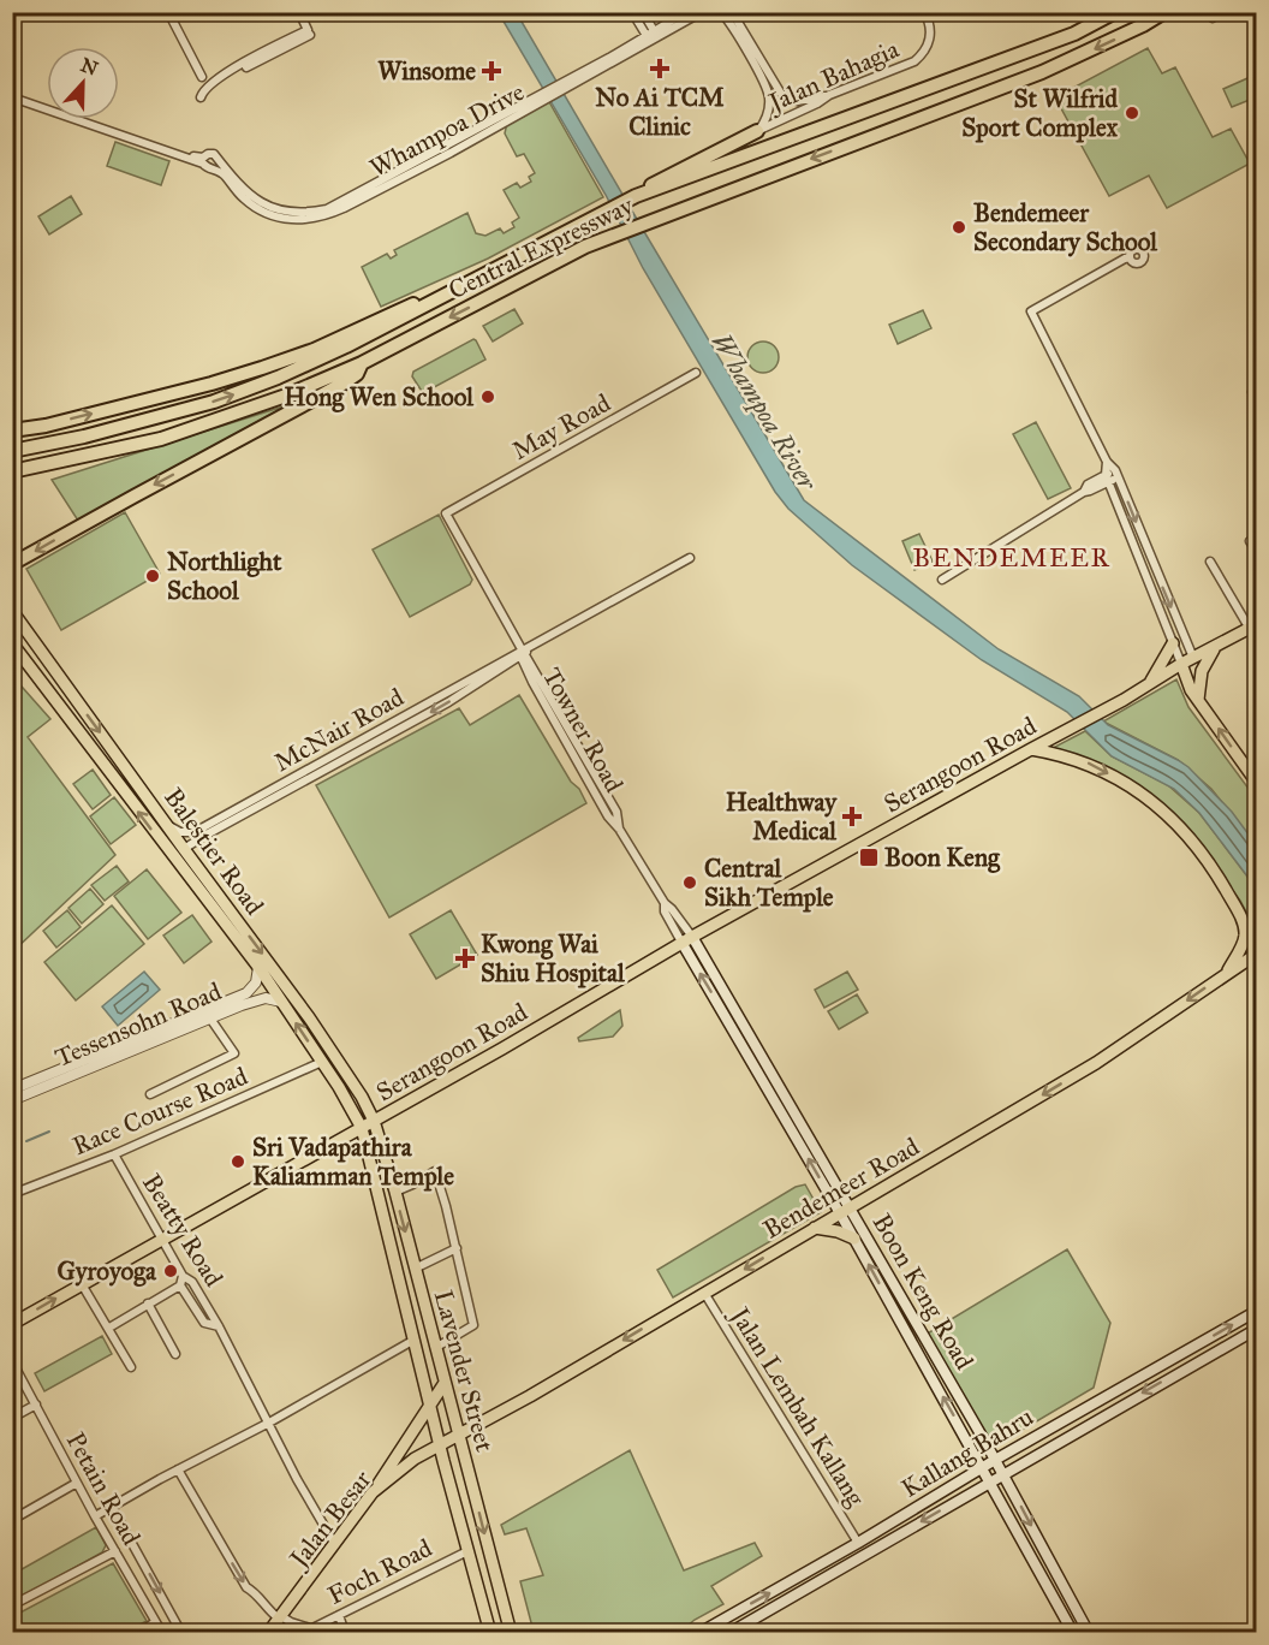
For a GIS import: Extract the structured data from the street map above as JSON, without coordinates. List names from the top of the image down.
{
  "streets": {
    "highway": ["Central Expressway"],
    "main road": [
      "Serangoon Road",
      "Balestier Road",
      "Bendemeer Road",
      "Boon Keng Road",
      "Lavender Street",
      "Kallang Bahru",
      "Jalan Besar"
    ],
    "street": [
      "Jalan Bahagia",
      "Whampoa Drive",
      "May Road",
      "McNair Road",
      "Towner Road",
      "Tessensohn Road",
      "Race Course Road",
      "Beatty Road",
      "Jalan Lembah Kallang",
      "Petain Road",
      "Foch Road"
    ]
  },
  "crossings": [
    ["May Road", "Towner Road"],
    ["McNair Road", "Towner Road"],
    ["McNair Road", "Balestier Road"],
    ["Towner Road", "Serangoon Road"],
    ["Towner Road", "Boon Keng Road"],
    ["Serangoon Road", "Balestier Road"],
    ["Serangoon Road", "Beatty Road"],
    ["Serangoon Road", "Boon Keng Road"],
    ["Serangoon Road", "Lavender Street"],
    ["Balestier Road", "Tessensohn Road"],
    ["Balestier Road", "Race Course Road"],
    ["Balestier Road", "Lavender Street"],
    ["Race Course Road", "Beatty Road"],
    ["Bendemeer Road", "Boon Keng Road"],
    ["Bendemeer Road", "Lavender Street"],
    ["Bendemeer Road", "Jalan Lembah Kallang"],
    ["Bendemeer Road", "Jalan Besar"],
    ["Beatty Road", "Jalan Besar"],
    ["Boon Keng Road", "Kallang Bahru"],
    ["Lavender Street", "Jalan Besar"],
    ["Lavender Street", "Foch Road"],
    ["Jalan Lembah Kallang", "Kallang Bahru"],
    ["Jalan Besar", "Foch Road"]
  ],
  "one_way": ["Bendemeer Road"],
  "districts": ["BENDEMEER"],
  "water": ["Whampoa River"],
  "places": {
    "health": [
      "No Ai TCM Clinic",
      "Winsome",
      "Healthway Medical",
      "Kwong Wai Shiu Hospital"
    ],
    "other": [
      "St Wilfrid Sport Complex",
      "Bendemeer Secondary School",
      "Hong Wen School",
      "Northlight School",
      "Central Sikh Temple",
      "Sri Vadapathira Kaliamman Temple",
      "Gyroyoga"
    ],
    "transit": ["Boon Keng"]
  },
  "north": "top"
}
